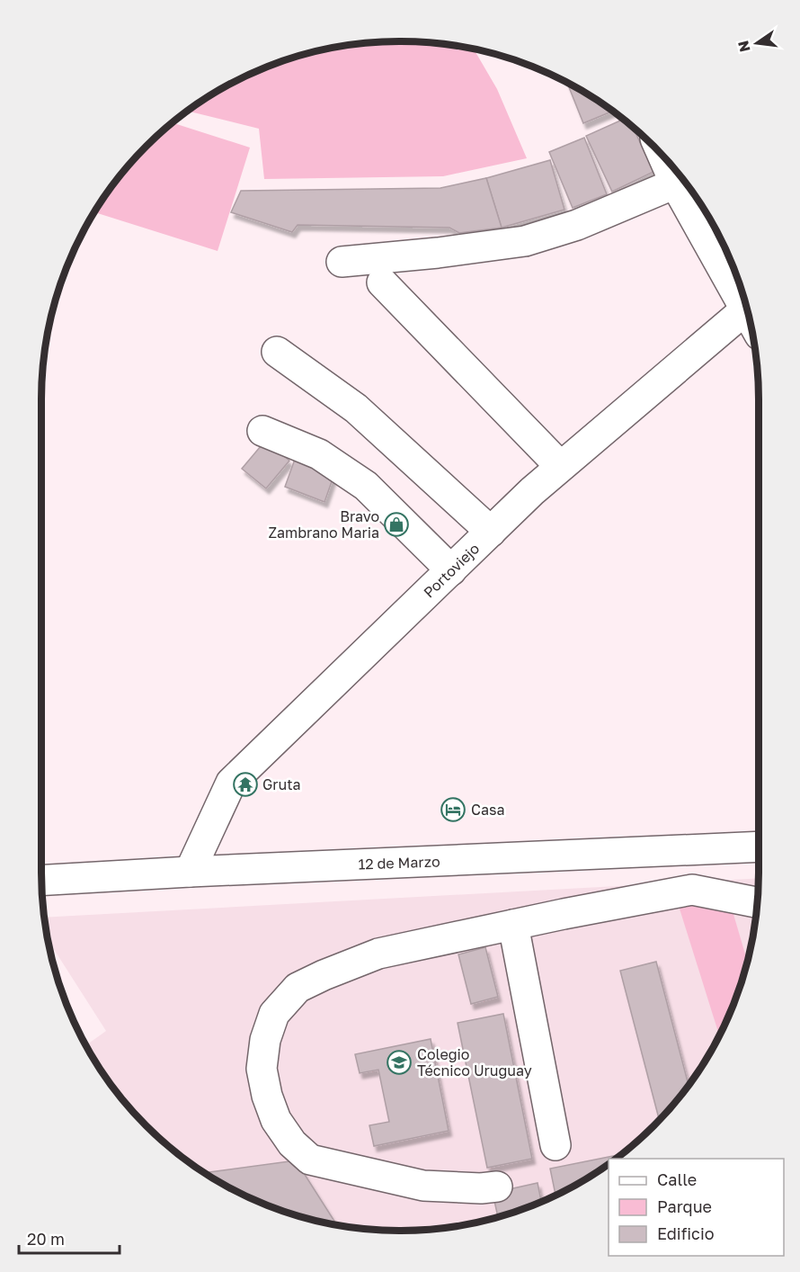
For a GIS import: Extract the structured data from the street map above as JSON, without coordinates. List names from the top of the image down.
{
  "streets": {
    "street": ["Portoviejo", "12 de Marzo"]
  },
  "crossings": [
    ["Portoviejo", "12 de Marzo"]
  ],
  "places": {
    "shop": ["Bravo Zambrano Maria"],
    "temple": ["Gruta"],
    "hotel": ["Casa"],
    "school or university": ["Colegio Técnico Uruguay"]
  },
  "legend": ["Calle", "Parque", "Edificio"],
  "scale_bar": "20 m",
  "north": "left"
}
